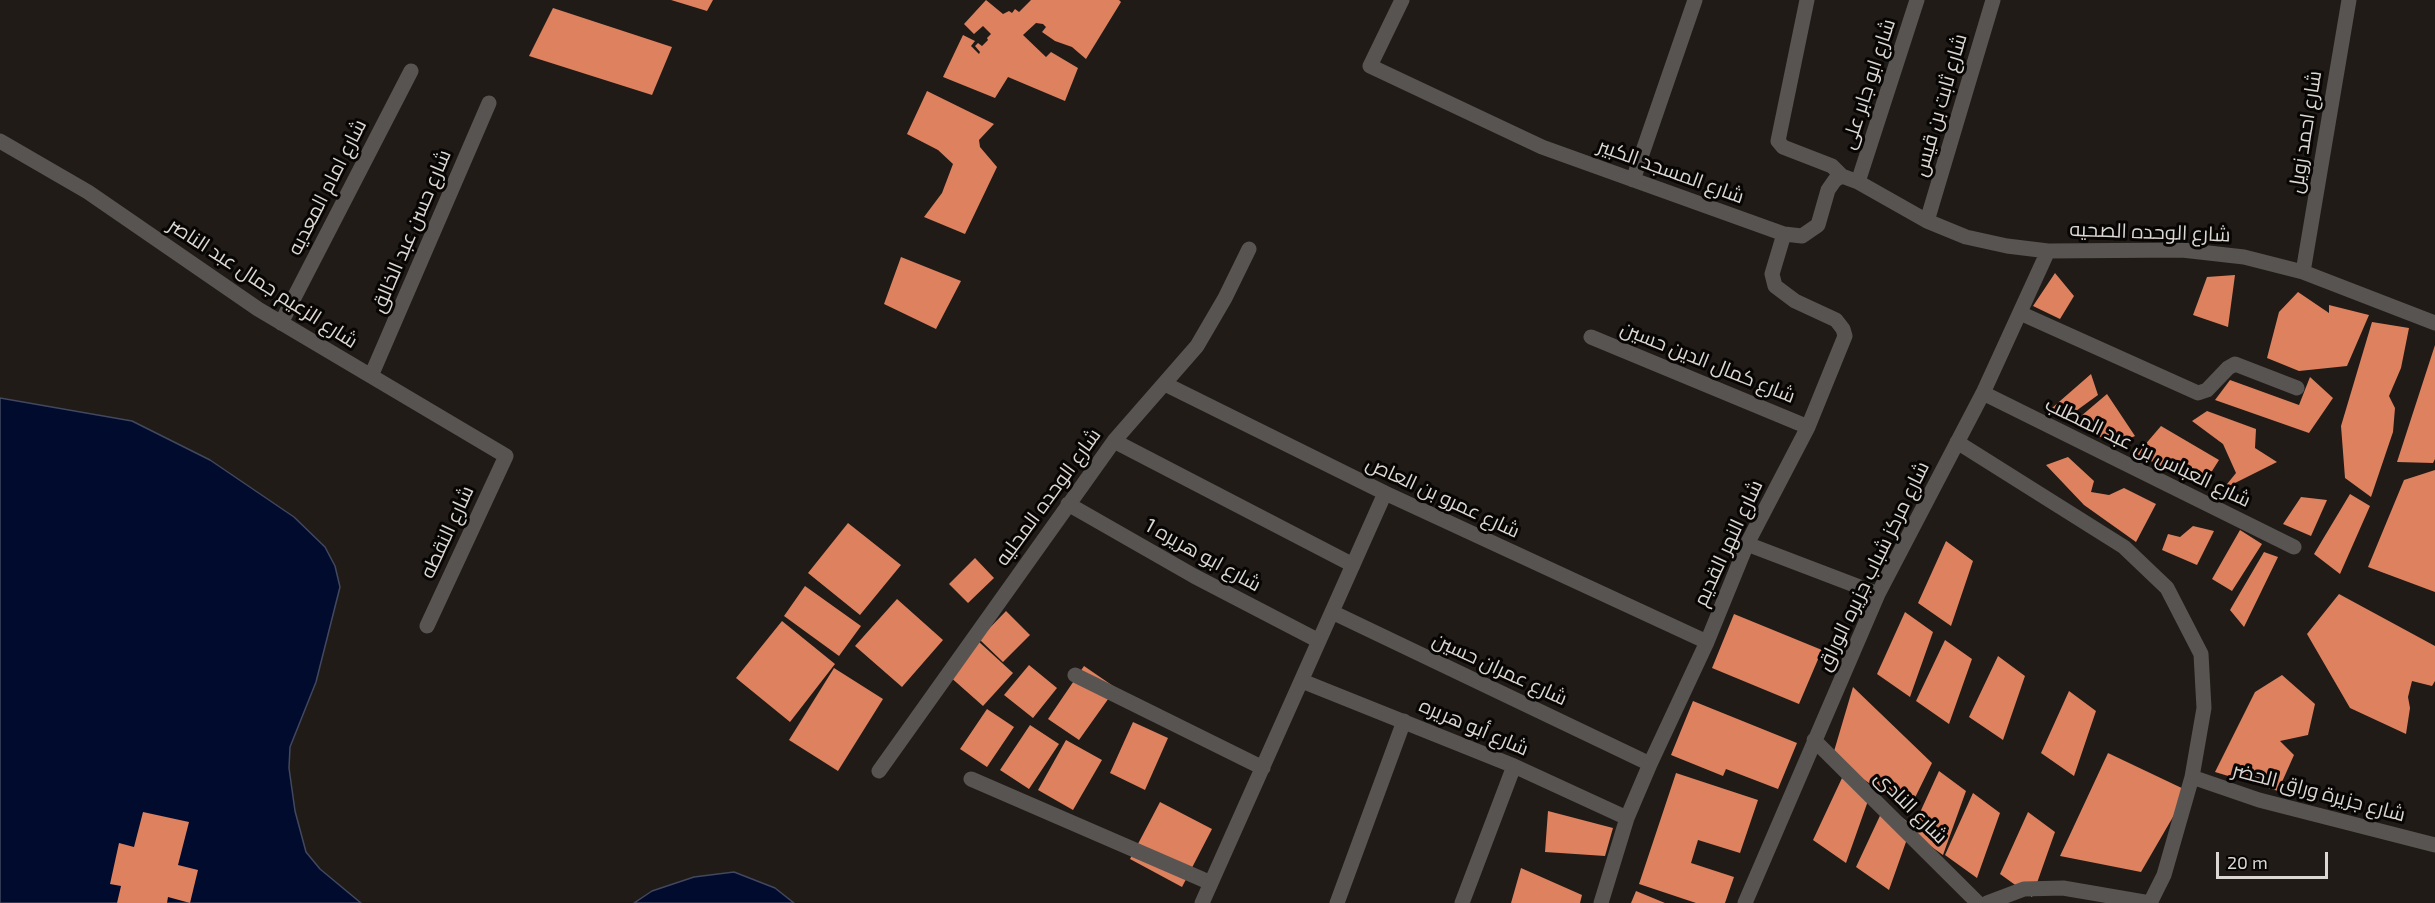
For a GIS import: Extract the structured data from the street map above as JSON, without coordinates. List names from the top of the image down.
{
  "streets": {
    "street": [
      "شارع ابو جابر على",
      "شارع ثابت بن قيس",
      "شارع احمد زويل",
      "شارع المسجد الكبير",
      "شارع امام المعديه",
      "شارع حسن عبد الخالق",
      "شارع الوحده الصحيه",
      "شارع الزعيم جمال عبد الناصر",
      "شارع كمال الدين حسين",
      "شارع العباس بن عبد المطلب",
      "شارع الوحده المحليه",
      "شارع عمرو بن العاص",
      "شارع النقطه",
      "شارع النهر القديم",
      "شارع ابو هريره 1",
      "شارع مركز شباب جزيره الوراق",
      "شارع عمران حسين",
      "شارع أبو هريره",
      "شارع جزيرة وراق الحضر",
      "شارع النادى"
    ]
  },
  "crossings": [
    ["شارع ثابت بن قيس", "شارع الوحده الصحيه"],
    ["شارع احمد زويل", "شارع الوحده الصحيه"],
    ["شارع المسجد الكبير", "شارع النهر القديم"],
    ["شارع امام المعديه", "شارع الزعيم جمال عبد الناصر"],
    ["شارع حسن عبد الخالق", "شارع الزعيم جمال عبد الناصر"],
    ["شارع الوحده الصحيه", "شارع مركز شباب جزيره الوراق"],
    ["شارع الزعيم جمال عبد الناصر", "شارع النقطه"],
    ["شارع كمال الدين حسين", "شارع النهر القديم"],
    ["شارع العباس بن عبد المطلب", "شارع مركز شباب جزيره الوراق"],
    ["شارع الوحده المحليه", "شارع عمرو بن العاص"],
    ["شارع الوحده المحليه", "شارع ابو هريره 1"],
    ["شارع عمرو بن العاص", "شارع النهر القديم"],
    ["شارع النهر القديم", "شارع عمران حسين"],
    ["شارع النهر القديم", "شارع أبو هريره"],
    ["شارع مركز شباب جزيره الوراق", "شارع النادى"]
  ],
  "scale_bar": "20 m"
}
